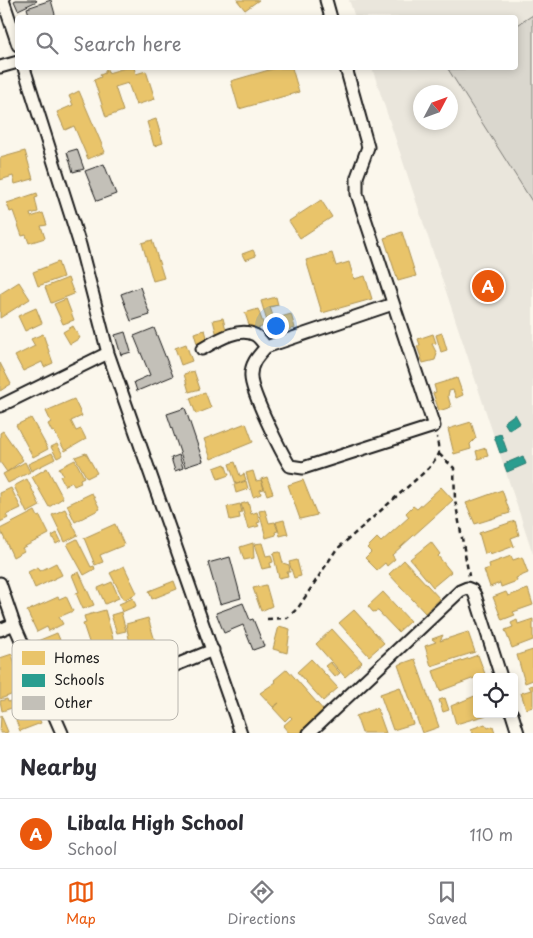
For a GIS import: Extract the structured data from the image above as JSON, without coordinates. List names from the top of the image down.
{
  "legend": ["Homes", "Schools", "Other"],
  "north": "top right",
  "page": {
    "search": "Search here",
    "pins": "A",
    "heading": "Nearby",
    "list": [
      {
        "mark": "A",
        "name": "Libala High School",
        "note": "School",
        "value": "110 m"
      }
    ],
    "nav": ["Map", "Directions", "Saved"]
  }
}
